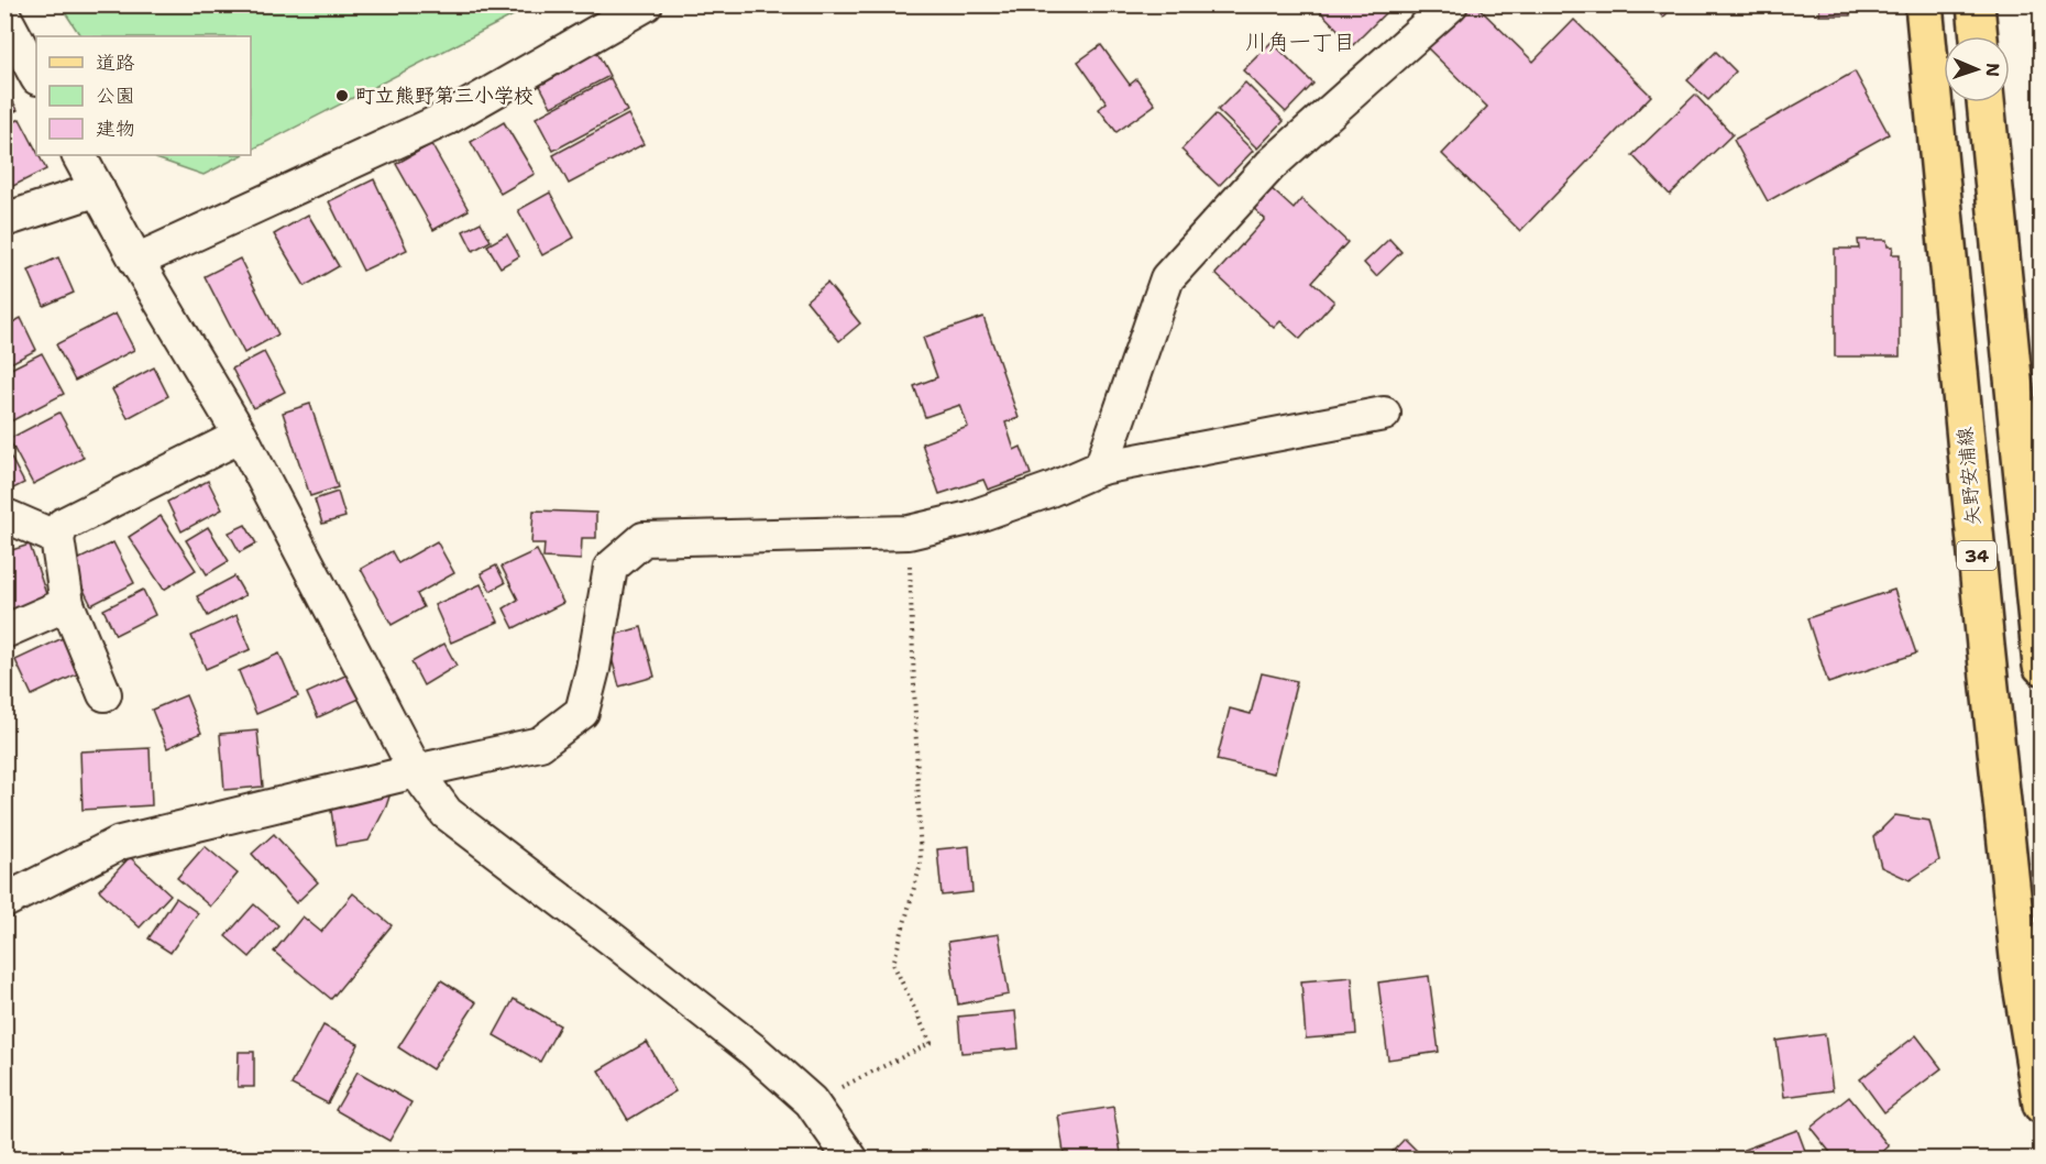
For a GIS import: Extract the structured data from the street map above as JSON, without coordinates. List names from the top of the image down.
{
  "streets": {
    "main road": ["矢野安浦線", "34"]
  },
  "districts": ["川角一丁目"],
  "places": ["町立熊野第三小学校"],
  "legend": ["道路", "公園", "建物"],
  "north": "right"
}
